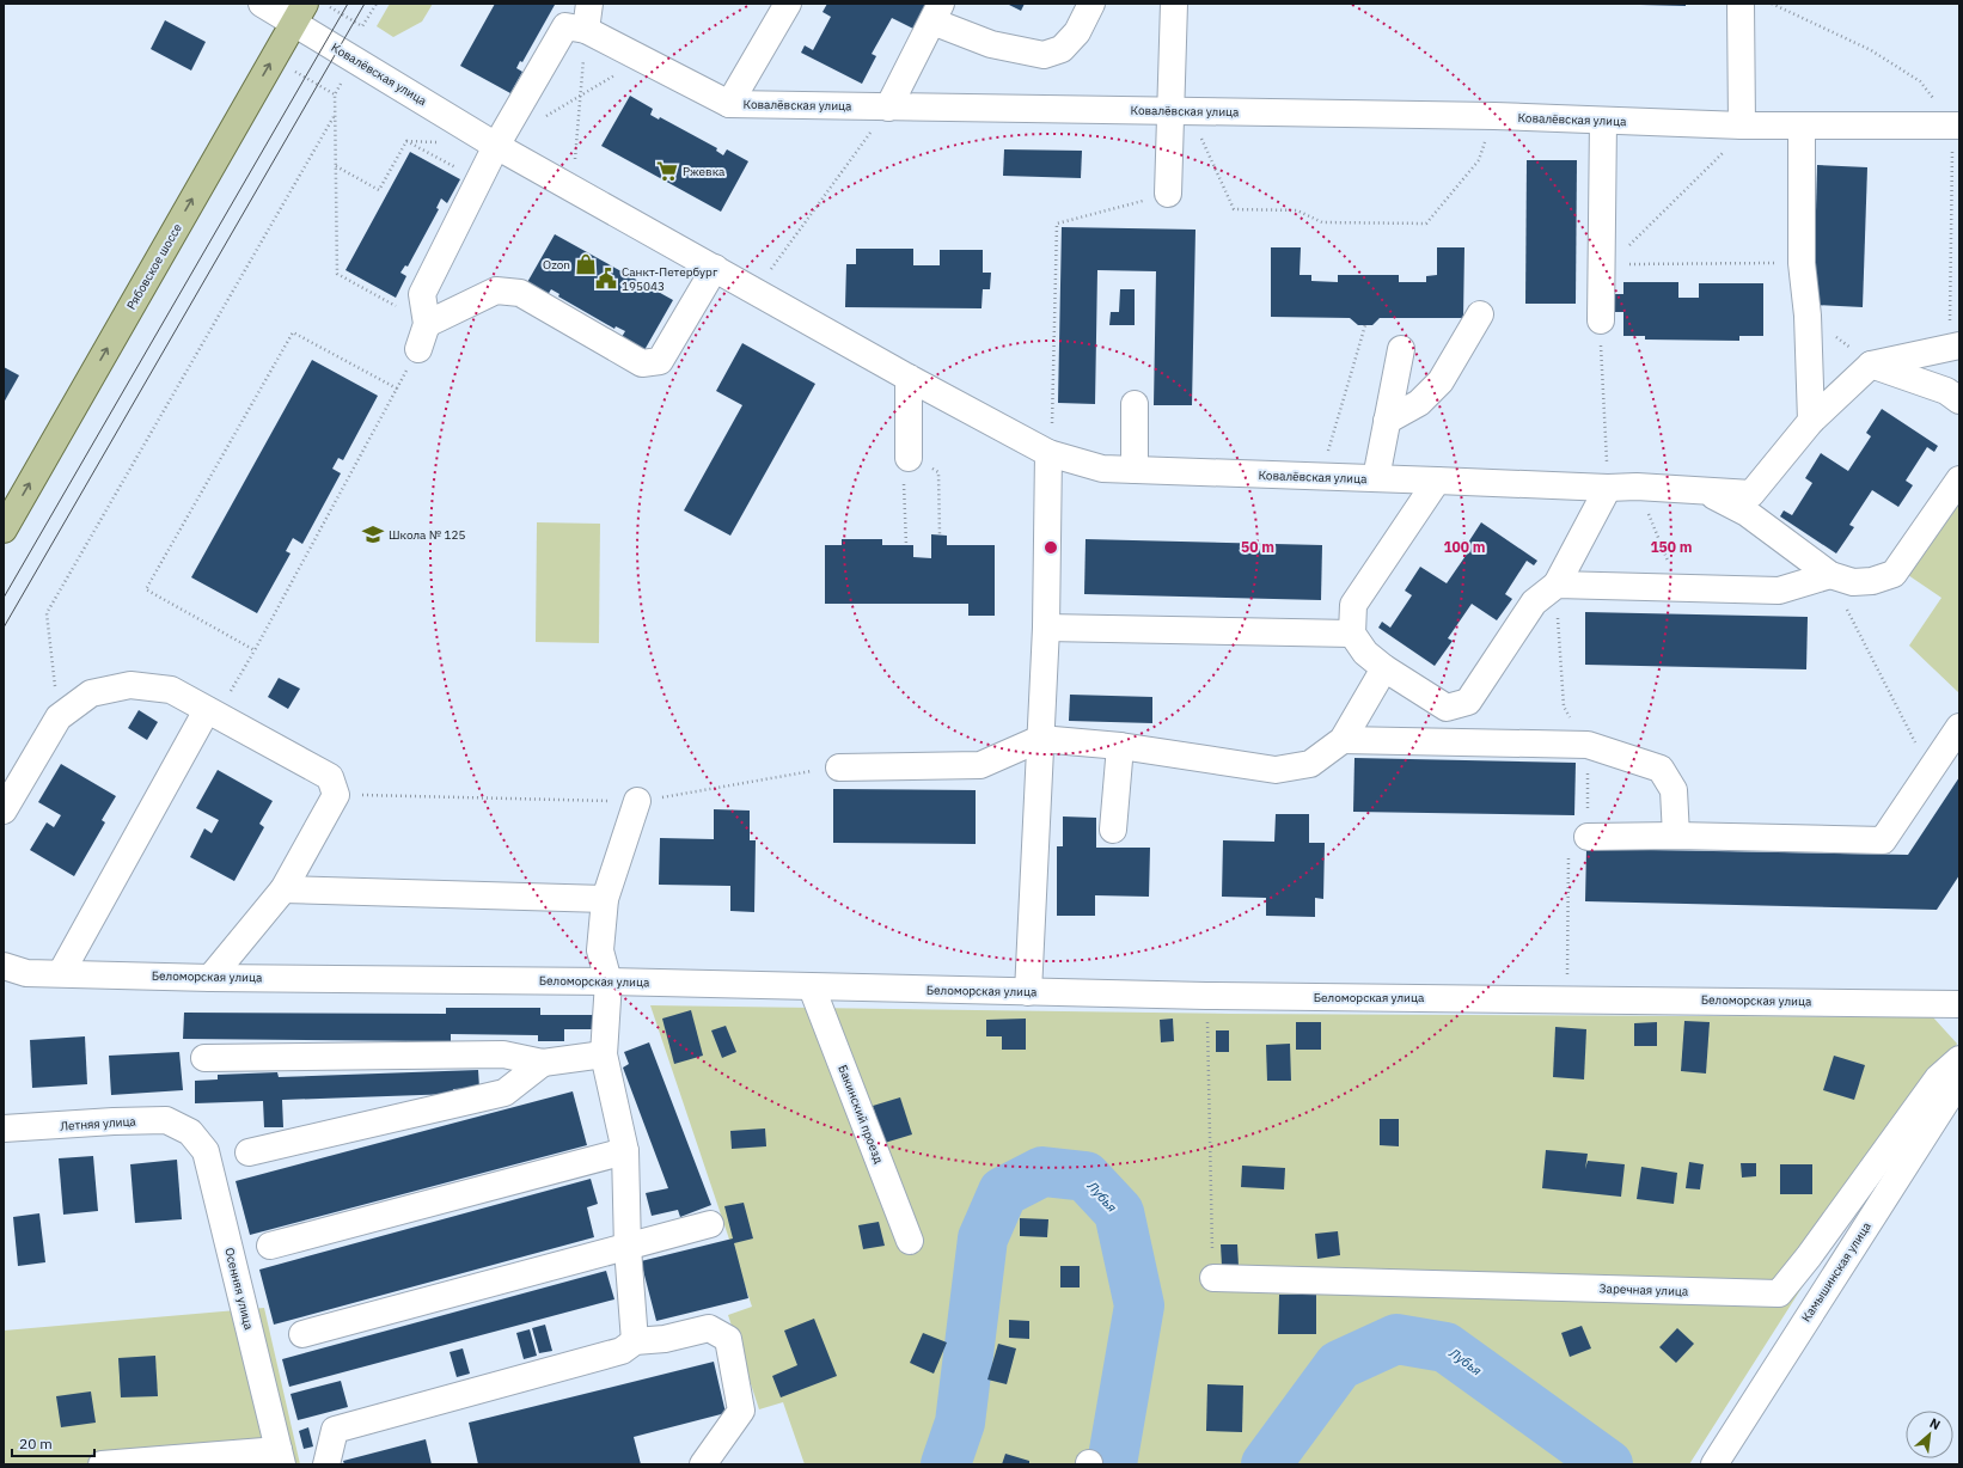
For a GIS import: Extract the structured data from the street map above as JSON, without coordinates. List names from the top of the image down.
{
  "streets": {
    "main road": ["Рябовское шоссе"],
    "street": [
      "Ковалёвская улица",
      "Беломорская улица",
      "Бакинский проезд",
      "Летняя улица",
      "Камышинская улица",
      "Осенняя улица",
      "Заречная улица"
    ]
  },
  "crossings": [
    ["Ковалёвская улица", "Рябовское шоссе"],
    ["Беломорская улица", "Бакинский проезд"],
    ["Летняя улица", "Осенняя улица"]
  ],
  "one_way": ["Рябовское шоссе"],
  "water": ["Лубья"],
  "places": {
    "supermarket": ["Ржевка"],
    "shop": ["Ozon"],
    "public building": ["Санкт-Петербург 195043"],
    "school or university": ["Школа № 125"]
  },
  "scale_bar": "20 m",
  "north": "top right",
  "rings": ["50 m", "100 m", "150 m"]
}
